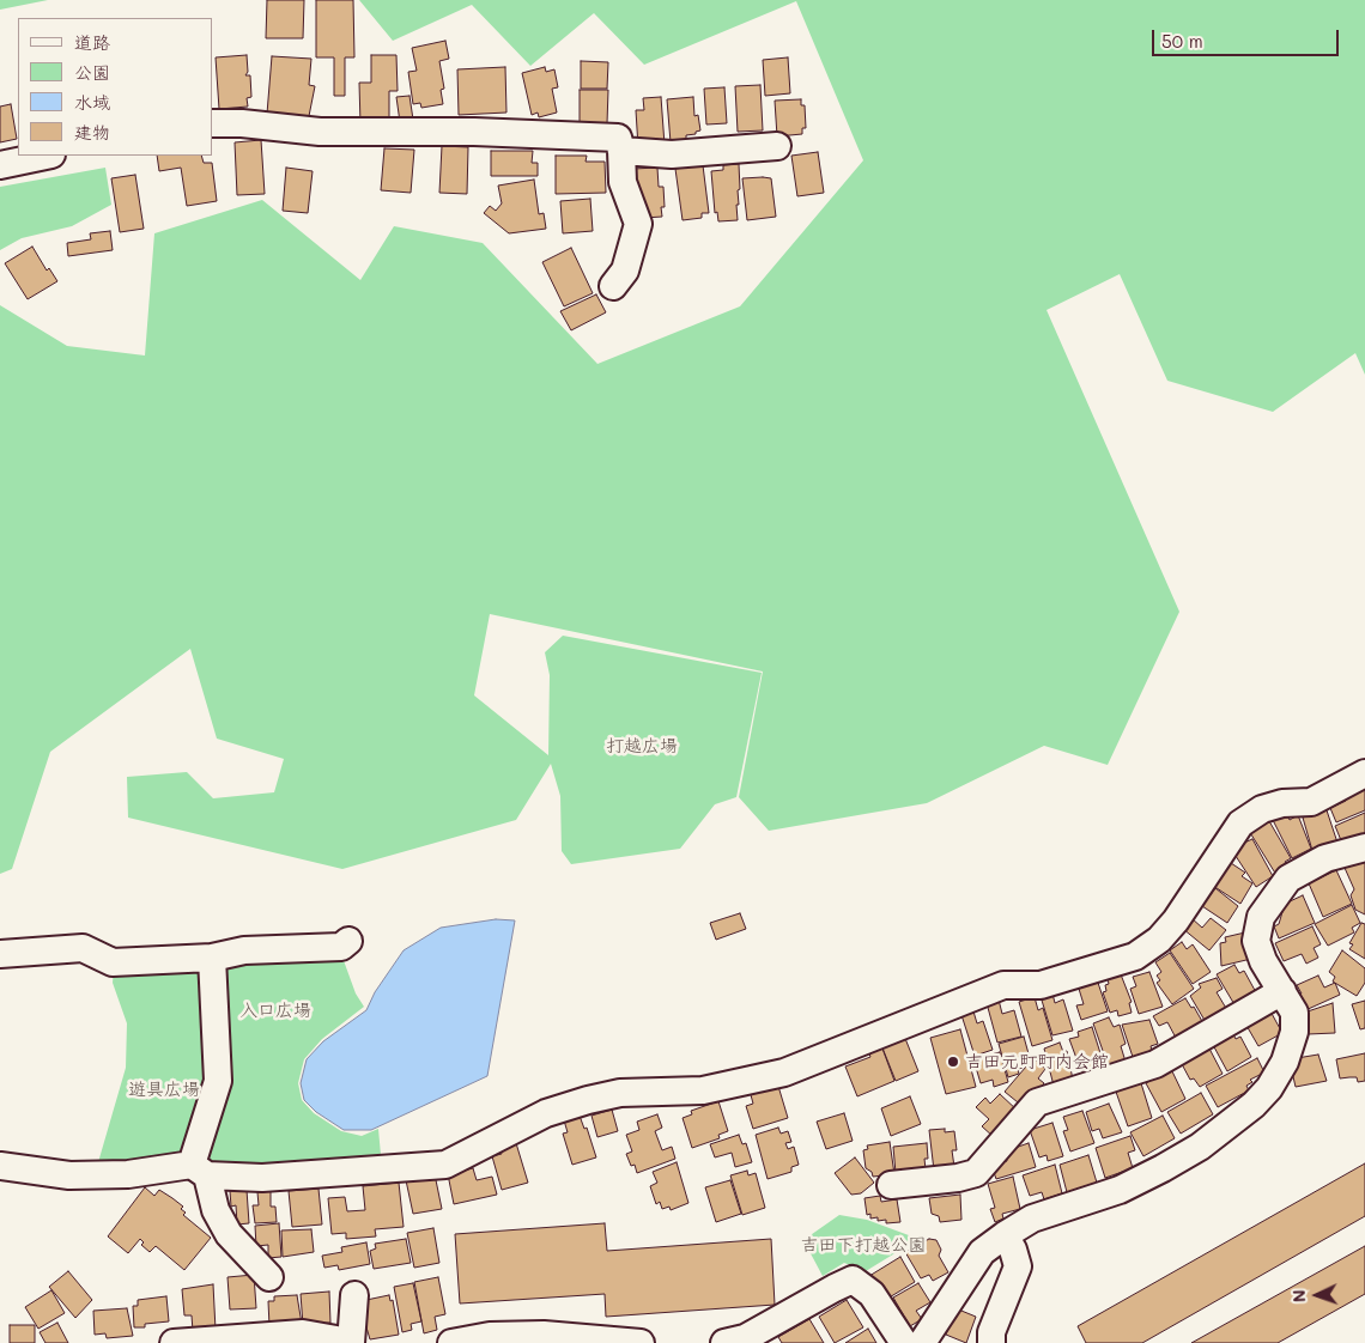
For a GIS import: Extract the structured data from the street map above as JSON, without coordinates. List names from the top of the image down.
{
  "parks": [
    "打越広場",
    "入口広場",
    "遊具広場",
    "吉田下打越公園"
  ],
  "places": ["吉田元町町内会館"],
  "legend": [
    "道路",
    "公園",
    "水域",
    "建物"
  ],
  "scale_bar": "50 m",
  "north": "left"
}
